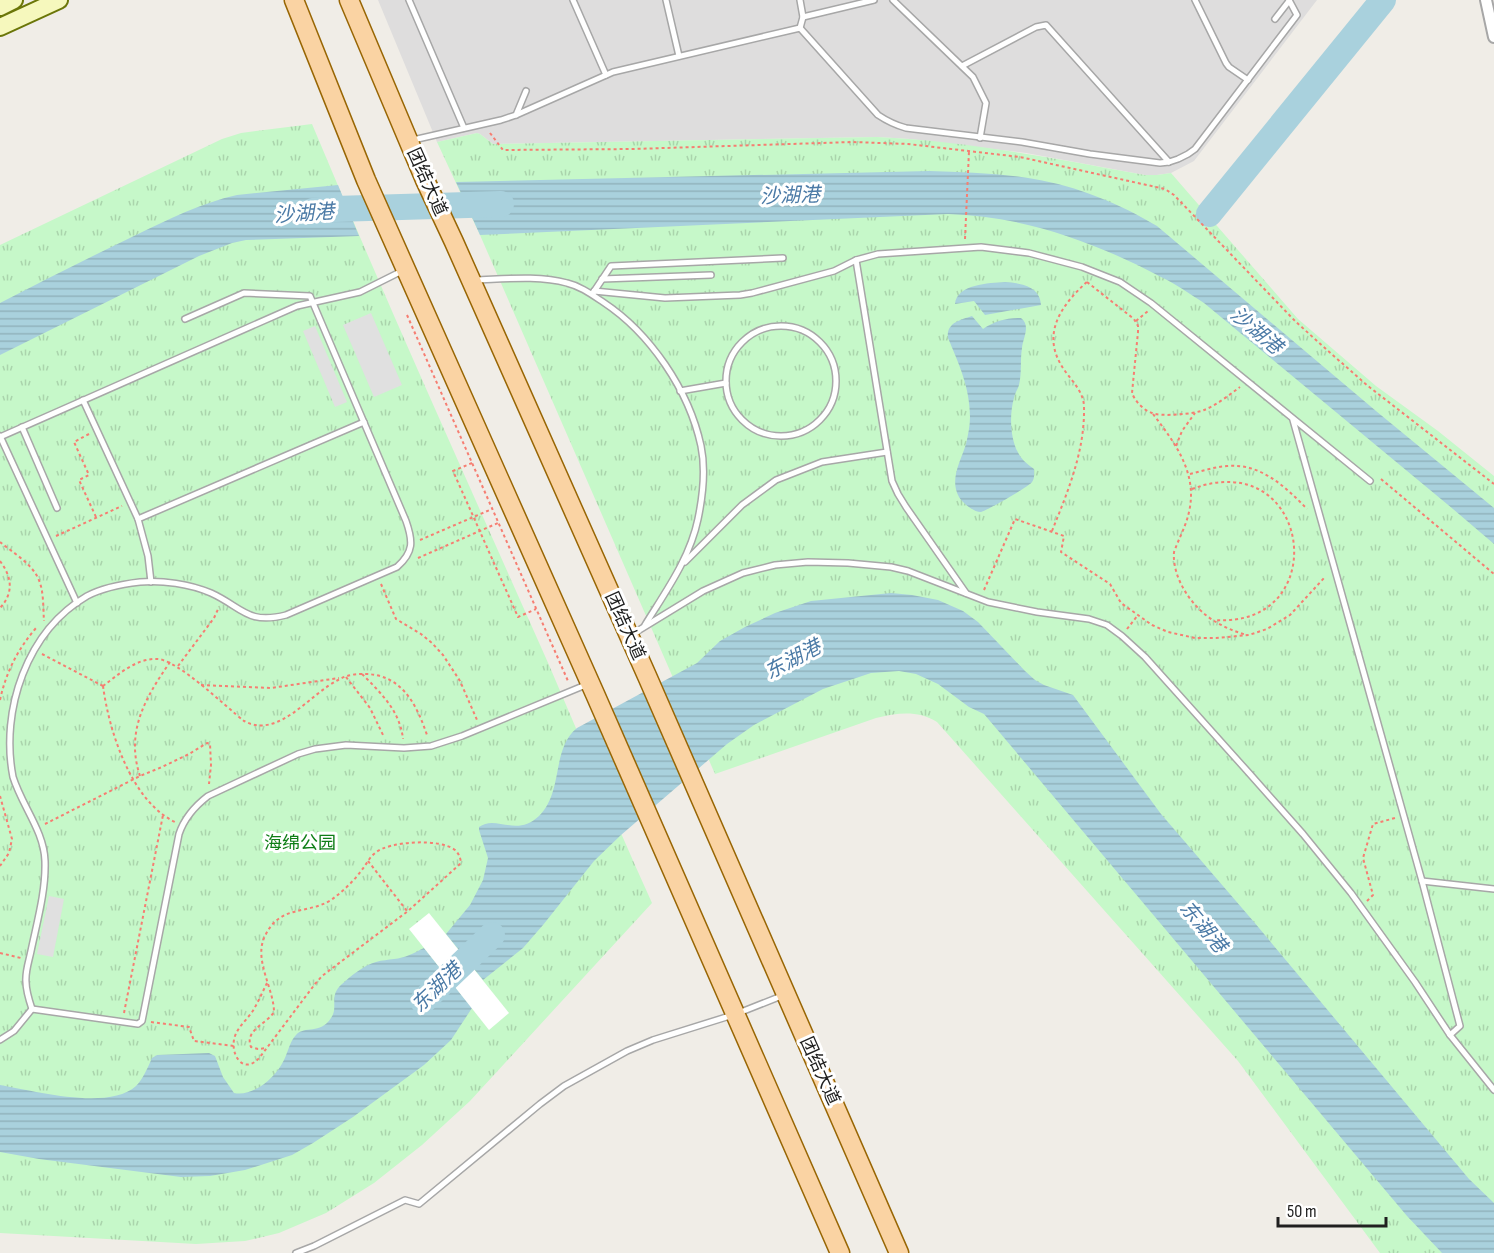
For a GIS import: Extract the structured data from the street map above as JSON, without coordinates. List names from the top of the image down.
{
  "streets": {
    "main road": ["团结大道"]
  },
  "water": ["沙湖港", "东湖港"],
  "parks": ["海绵公园"],
  "scale_bar": "50 m"
}
